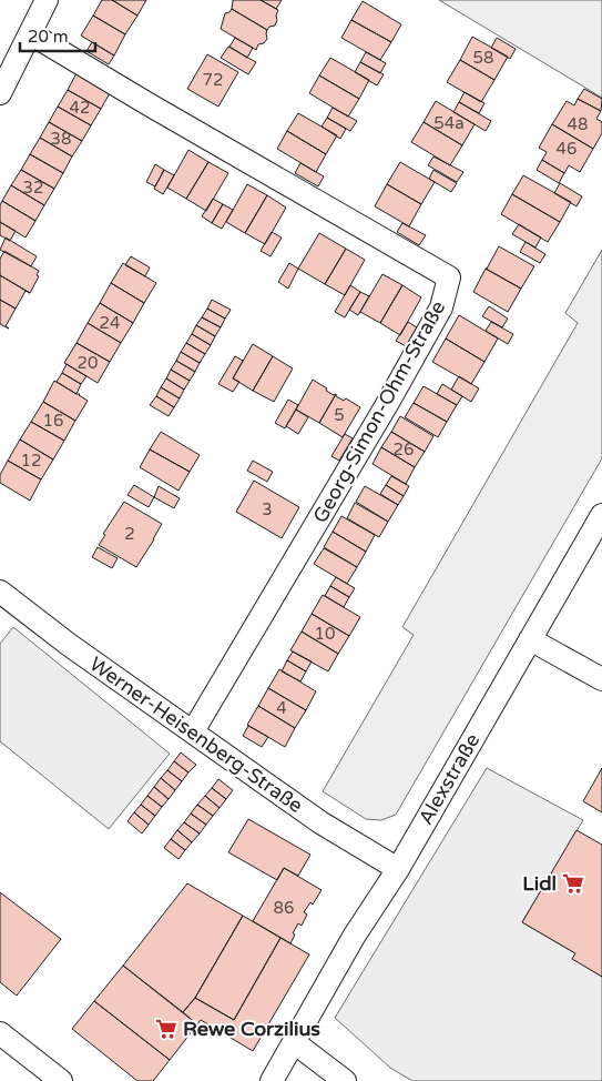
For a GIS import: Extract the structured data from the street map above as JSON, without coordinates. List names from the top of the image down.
{
  "streets": {
    "street": ["Georg-Simon-Ohm-Straße", "Werner-Heisenberg-Straße", "Alexstraße"]
  },
  "crossings": [
    ["Georg-Simon-Ohm-Straße", "Werner-Heisenberg-Straße"],
    ["Werner-Heisenberg-Straße", "Alexstraße"]
  ],
  "places": {
    "supermarket": ["Lidl", "Rewe Corzilius"]
  },
  "house_numbers": [
    "58",
    "72",
    "42",
    "54a",
    "48",
    "38",
    "46",
    "32",
    "24",
    "20",
    "5",
    "16",
    "26",
    "12",
    "3",
    "2",
    "10",
    "4",
    "86"
  ],
  "scale_bar": "20 m"
}
